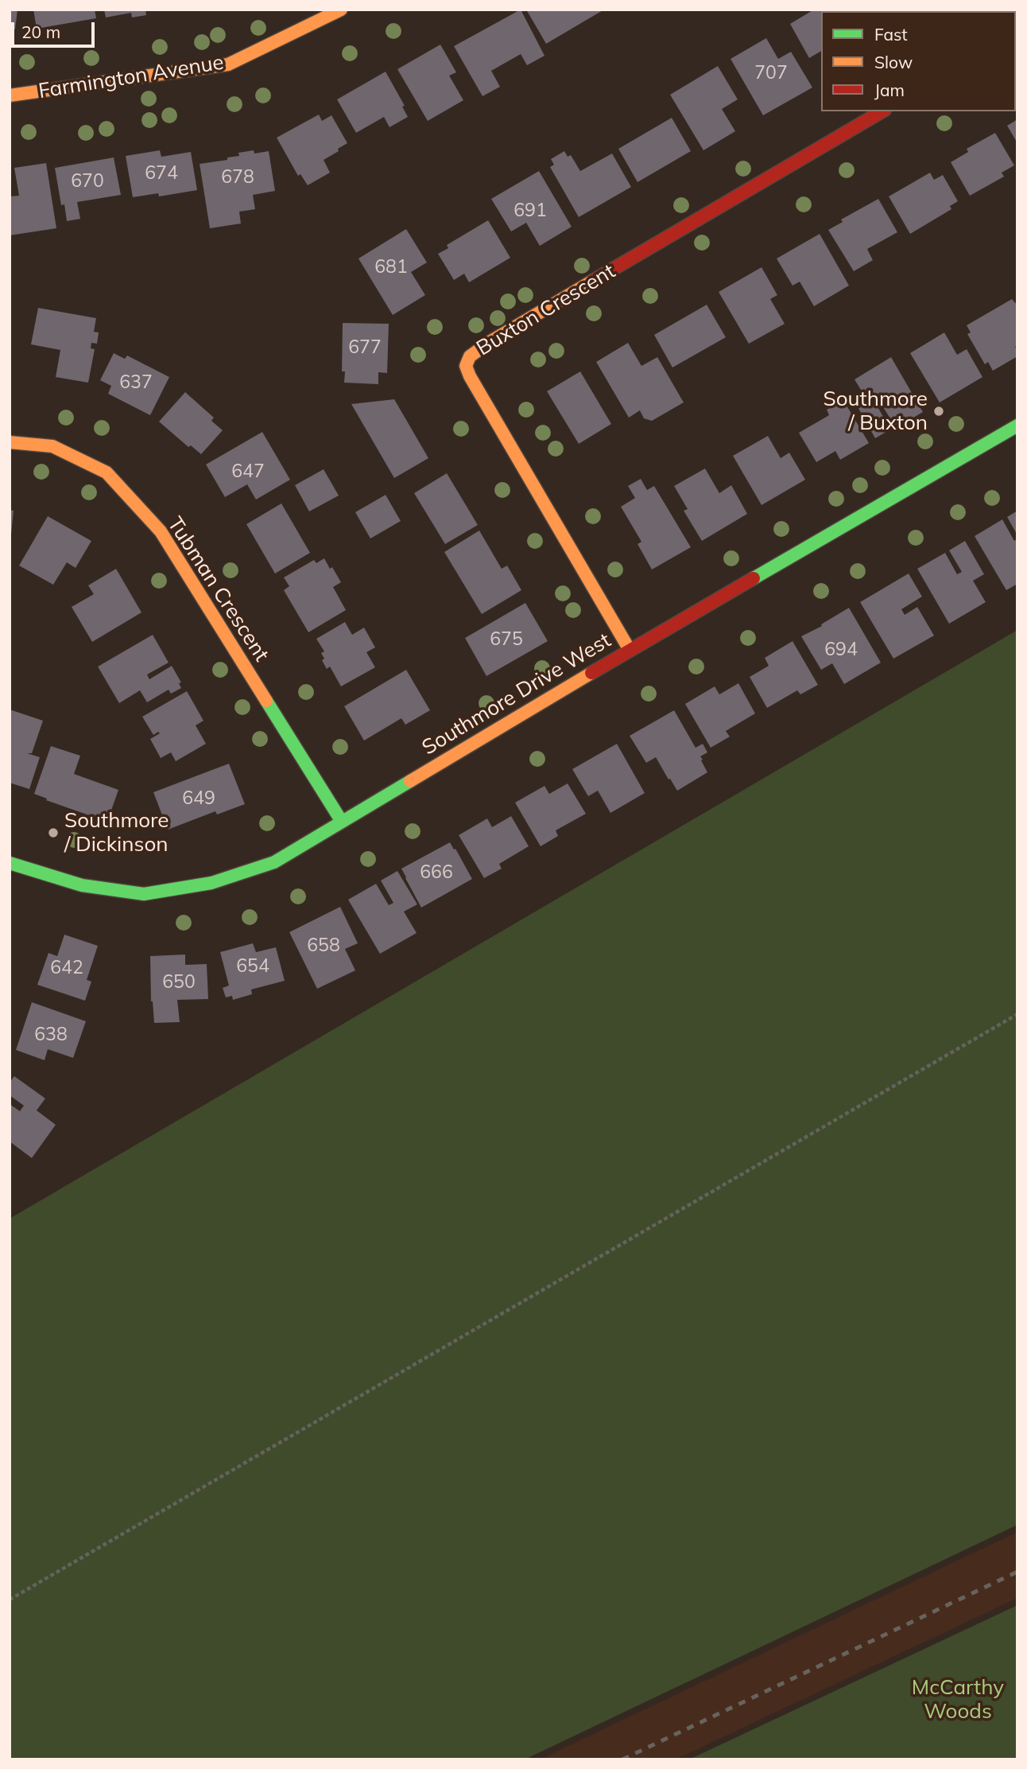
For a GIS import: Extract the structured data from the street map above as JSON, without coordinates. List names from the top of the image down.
{
  "streets": {
    "street": [
      "Farmington Avenue",
      "Buxton Crescent",
      "Tubman Crescent",
      "Southmore Drive West"
    ]
  },
  "crossings": [
    ["Buxton Crescent", "Southmore Drive West"],
    ["Tubman Crescent", "Southmore Drive West"]
  ],
  "parks": ["McCarthy Woods"],
  "places": ["Southmore / Buxton", "Southmore / Dickinson"],
  "house_numbers": [
    "707",
    "674",
    "678",
    "670",
    "691",
    "681",
    "677",
    "637",
    "647",
    "675",
    "694",
    "649",
    "666",
    "658",
    "654",
    "642",
    "650",
    "638"
  ],
  "legend": ["Fast", "Slow", "Jam"],
  "scale_bar": "20 m"
}
